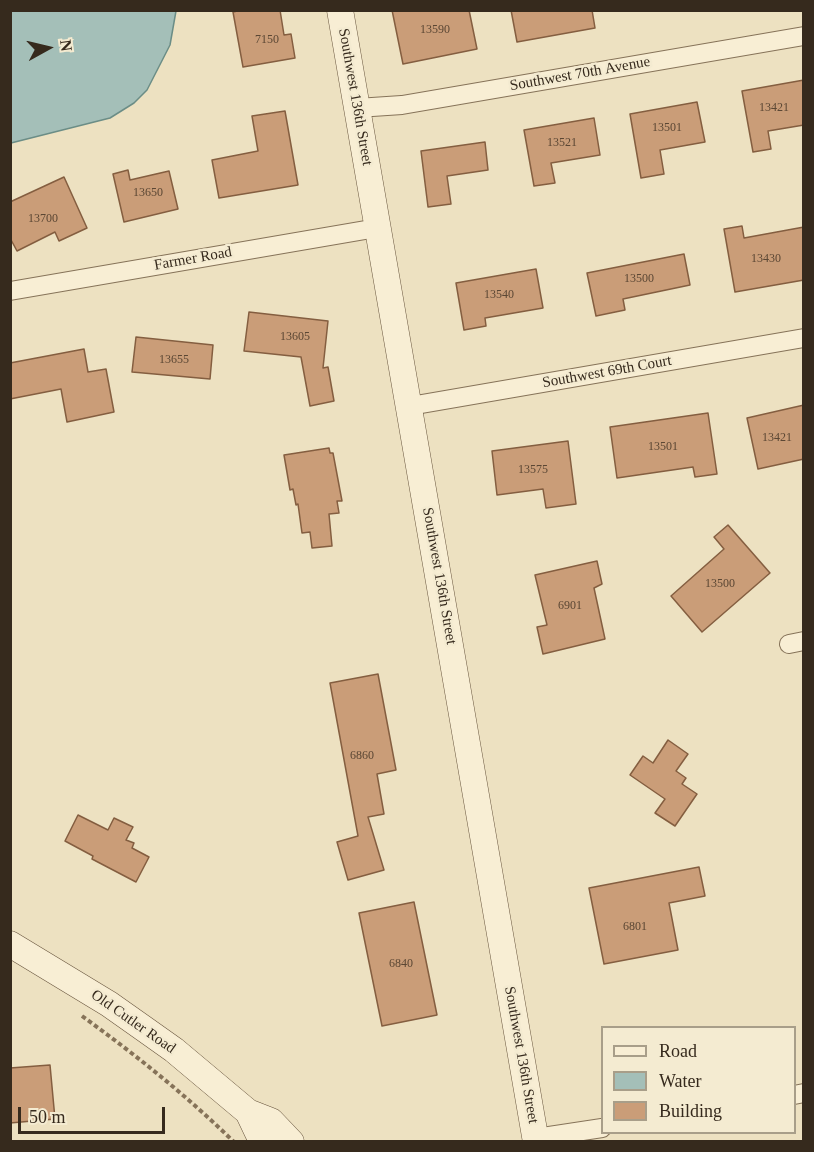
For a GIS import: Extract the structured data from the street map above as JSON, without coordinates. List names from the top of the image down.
{
  "streets": {
    "street": [
      "Southwest 70th Avenue",
      "Southwest 136th Street",
      "Farmer Road",
      "Southwest 69th Court",
      "Old Cutler Road"
    ]
  },
  "crossings": [
    ["Southwest 70th Avenue", "Southwest 136th Street"],
    ["Southwest 136th Street", "Farmer Road"],
    ["Southwest 136th Street", "Southwest 69th Court"]
  ],
  "house_numbers": [
    "13590",
    "7150",
    "13421",
    "13501",
    "13521",
    "13650",
    "13700",
    "13430",
    "13500",
    "13540",
    "13605",
    "13655",
    "13421",
    "13501",
    "13575",
    "13500",
    "6901",
    "6860",
    "6801",
    "6840"
  ],
  "legend": ["Road", "Water", "Building"],
  "scale_bar": "50 m",
  "north": "right"
}
